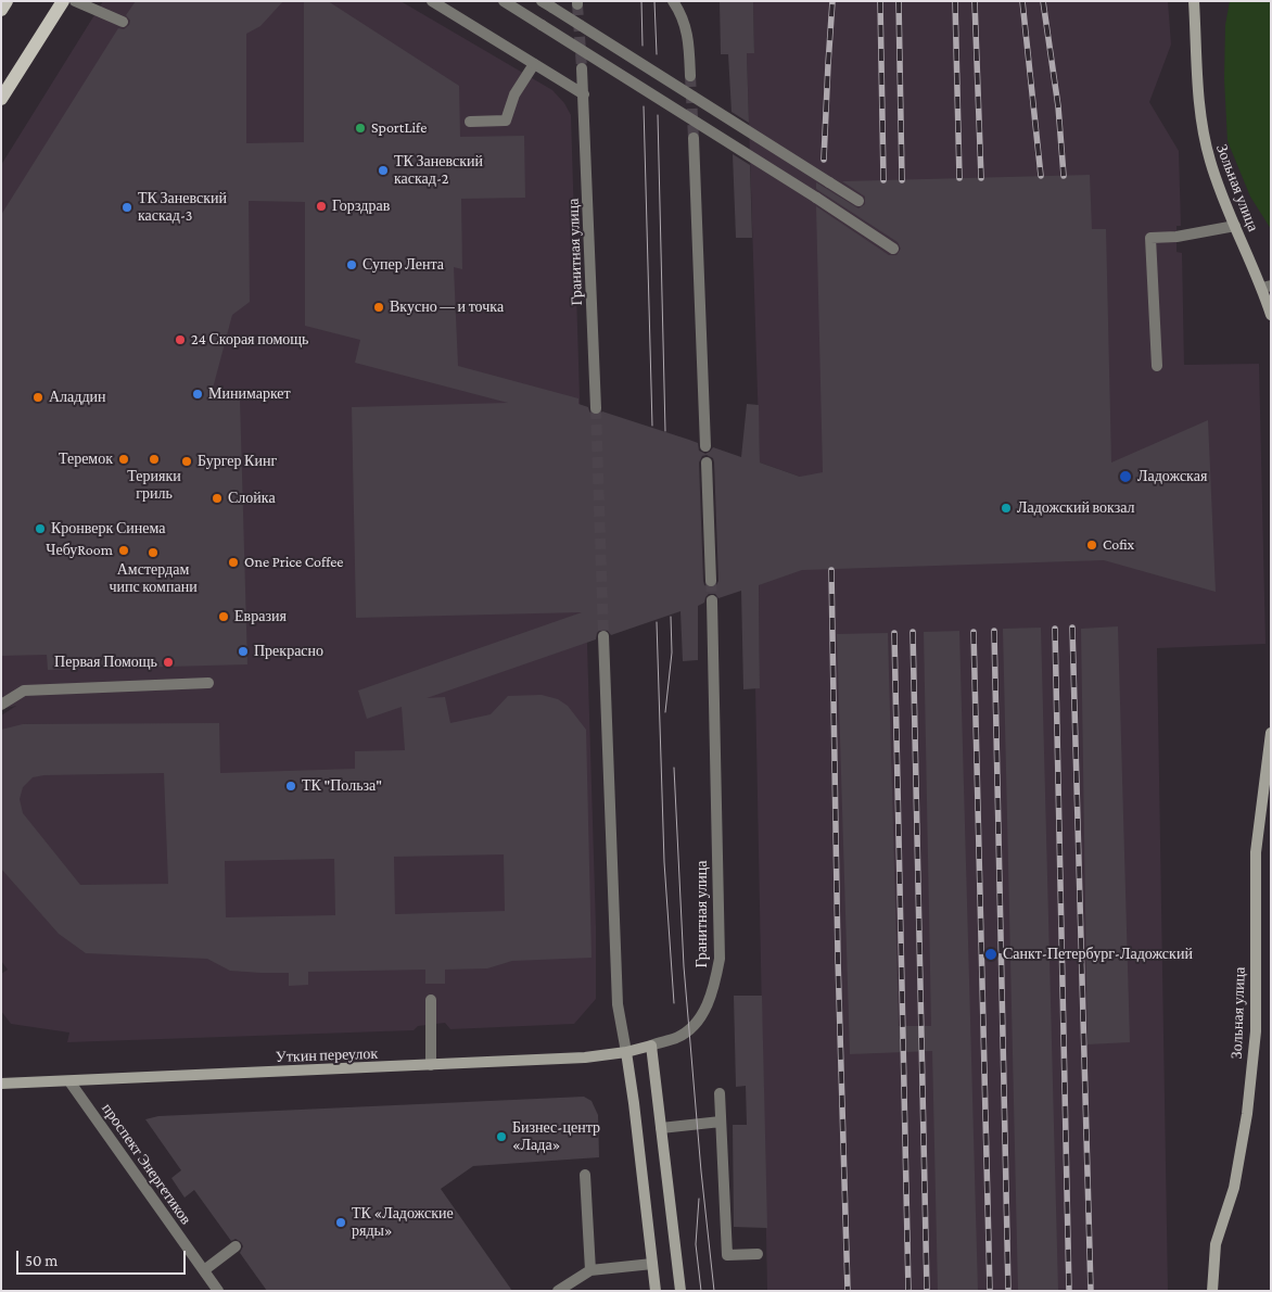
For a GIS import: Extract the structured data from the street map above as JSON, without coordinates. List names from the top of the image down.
{
  "streets": {
    "street": [
      "Зольная улица",
      "Гранитная улица",
      "Уткин переулок",
      "проспект Энергетиков"
    ]
  },
  "crossings": [
    ["Гранитная улица", "Уткин переулок"],
    ["Уткин переулок", "проспект Энергетиков"]
  ],
  "places": [
    "SportLife",
    "ТК Заневский каскад-2",
    "Горздрав",
    "ТК Заневский каскад-3",
    "Супер Лента",
    "Вкусно — и точка",
    "24 Скорая помощь",
    "Минимаркет",
    "Аладдин",
    "Теремок",
    "Терияки гриль",
    "Бургер Кинг",
    "Ладожская",
    "Слойка",
    "Ладожский вокзал",
    "Кронверк Синема",
    "Cofix",
    "ЧебуRoom",
    "Амстердам чипс компани",
    "One Price Coffee",
    "Евразия",
    "Прекрасно",
    "Первая Помощь",
    "ТК \"Польза\"",
    "Санкт-Петербург-Ладожский",
    "Бизнес-центр «Лада»",
    "ТК «Ладожские ряды»"
  ],
  "scale_bar": "50 m"
}
